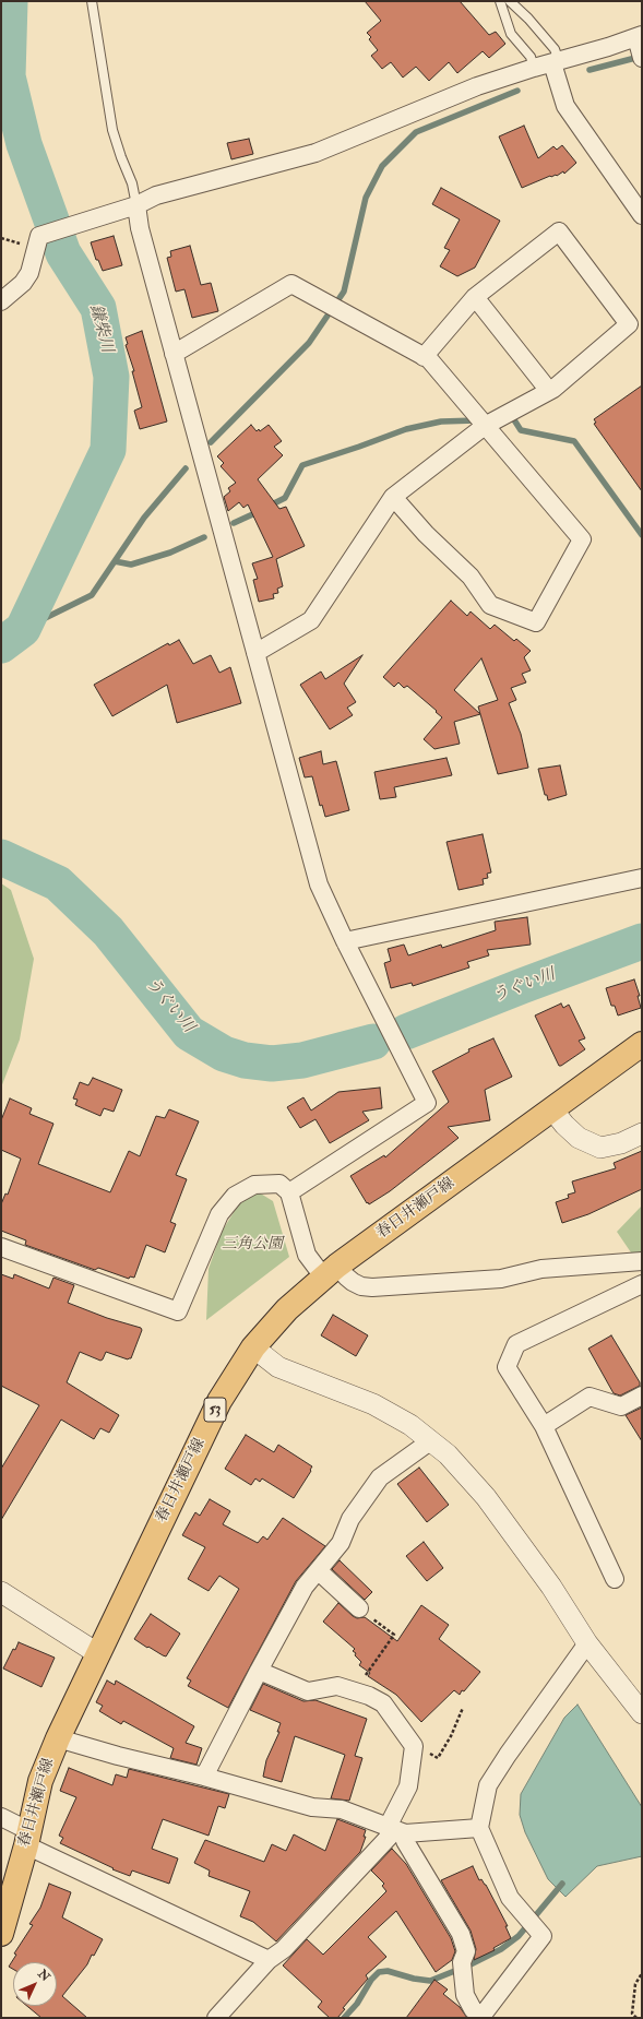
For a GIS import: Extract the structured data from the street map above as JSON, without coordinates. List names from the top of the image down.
{
  "streets": {
    "main road": ["春日井瀬戸線", "53"]
  },
  "water": ["鎌柴川", "うぐい川"],
  "parks": ["三角公園"],
  "north": "top right"
}
